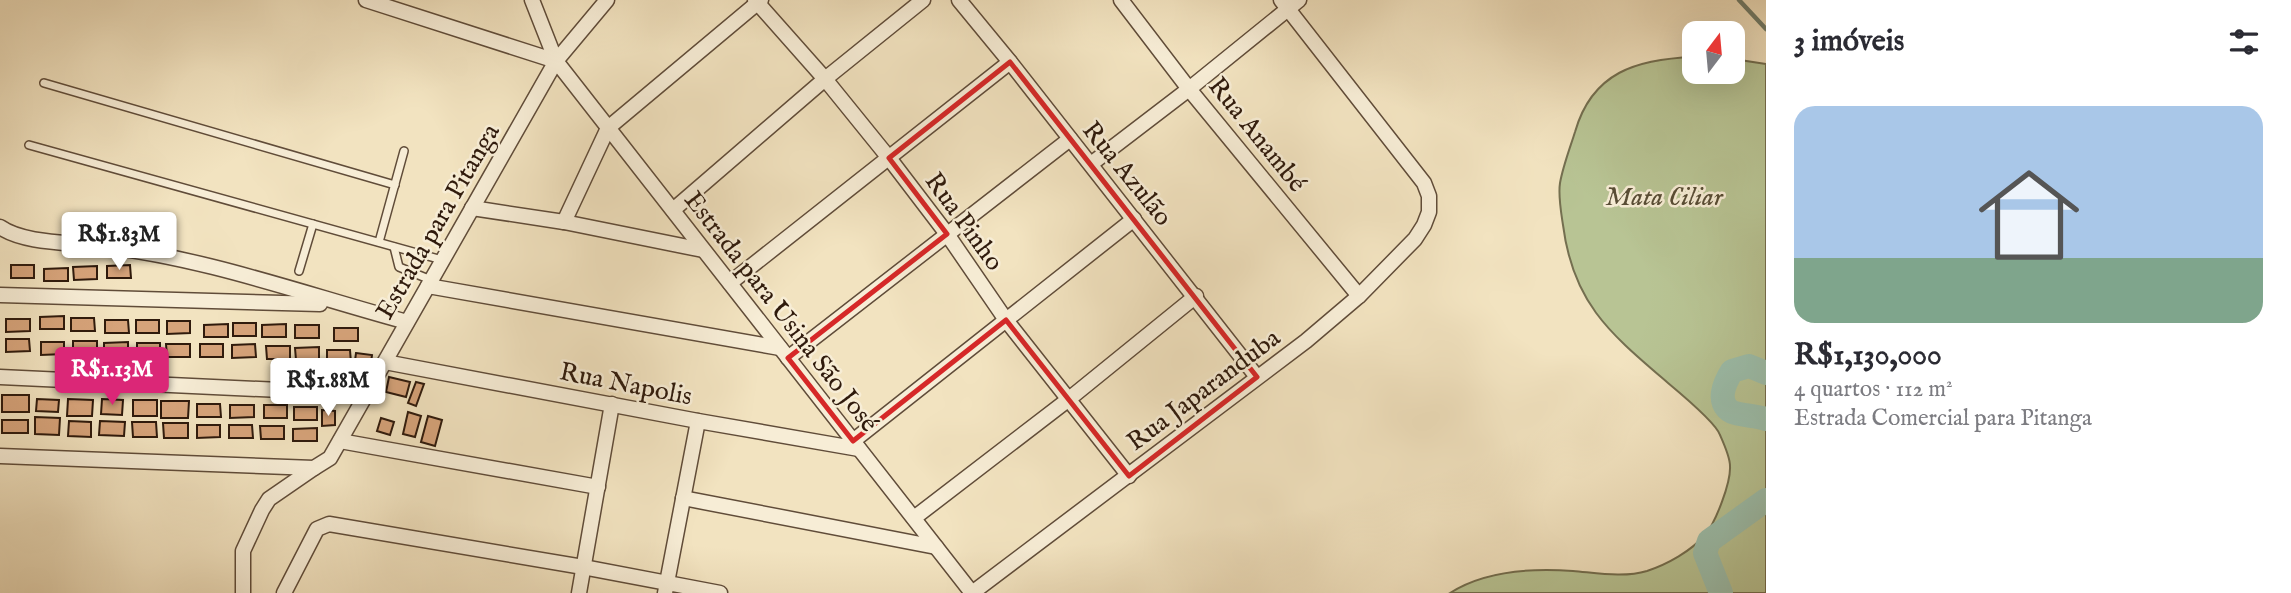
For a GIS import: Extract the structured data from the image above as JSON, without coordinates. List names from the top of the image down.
{
  "streets": {
    "street": [
      "Rua Anambé",
      "Rua Azulão",
      "Estrada para Pitanga",
      "Rua Pinho",
      "Estrada para Usina São José",
      "Rua Napolis",
      "Rua Japaranduba"
    ]
  },
  "crossings": [
    ["Rua Anambé", "Rua Japaranduba"],
    ["Rua Azulão", "Rua Japaranduba"],
    ["Estrada para Pitanga", "Estrada para Usina São José"],
    ["Estrada para Pitanga", "Rua Napolis"],
    ["Rua Pinho", "Rua Japaranduba"],
    ["Estrada para Usina São José", "Rua Napolis"],
    ["Estrada para Usina São José", "Rua Japaranduba"]
  ],
  "parks": ["Mata Ciliar"],
  "north": "top",
  "page": {
    "heading": "3 imóveis",
    "list": [
      {
        "name": "R$1,130,000",
        "note": "4 quartos · 112 m² · Estrada Comercial para Pitanga"
      }
    ],
    "price": ["R$1.83M", "R$1.13M", "R$1.88M"]
  }
}
